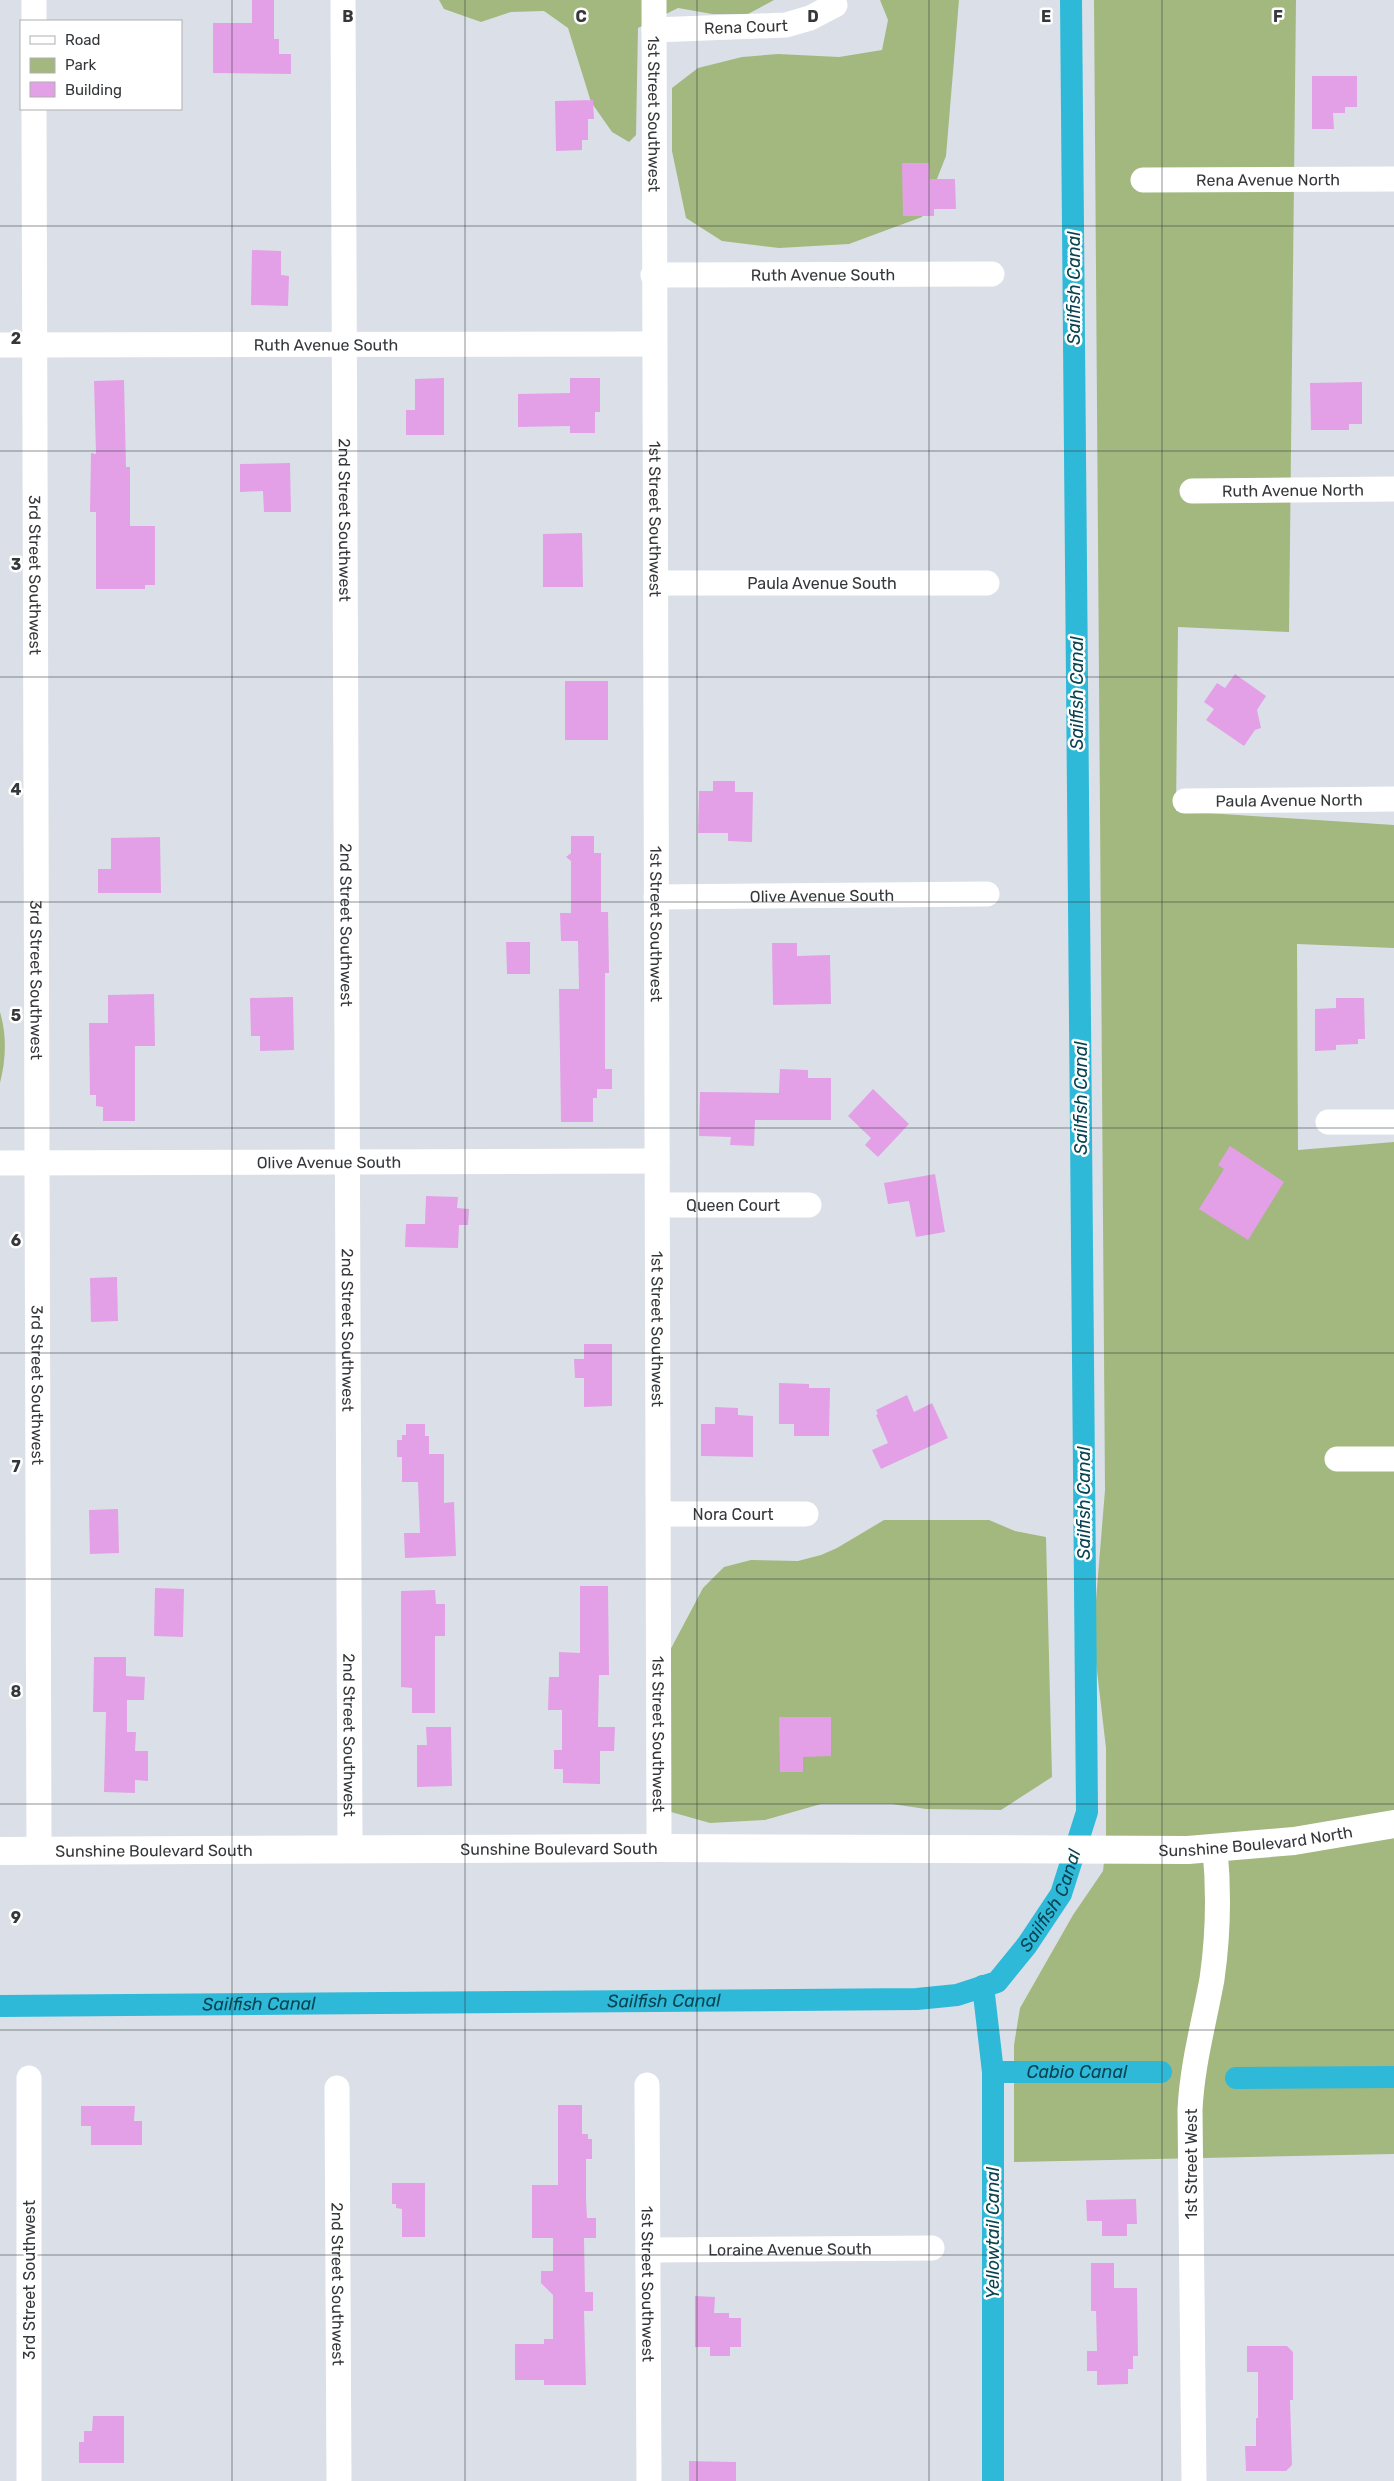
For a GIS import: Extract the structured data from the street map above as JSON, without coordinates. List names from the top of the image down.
{
  "streets": {
    "street": [
      "Rena Court",
      "1st Street Southwest",
      "Rena Avenue North",
      "Ruth Avenue South",
      "Ruth Avenue North",
      "2nd Street Southwest",
      "3rd Street Southwest",
      "Paula Avenue South",
      "Paula Avenue North",
      "Olive Avenue South",
      "Queen Court",
      "Nora Court",
      "Sunshine Boulevard North",
      "Sunshine Boulevard South",
      "1st Street West",
      "Loraine Avenue South"
    ]
  },
  "crossings": [
    ["Rena Court", "1st Street Southwest"],
    ["1st Street Southwest", "Ruth Avenue South"],
    ["1st Street Southwest", "Paula Avenue South"],
    ["1st Street Southwest", "Olive Avenue South"],
    ["1st Street Southwest", "Queen Court"],
    ["1st Street Southwest", "Nora Court"],
    ["1st Street Southwest", "Sunshine Boulevard South"],
    ["1st Street Southwest", "Loraine Avenue South"],
    ["Ruth Avenue South", "2nd Street Southwest"],
    ["Ruth Avenue South", "3rd Street Southwest"],
    ["2nd Street Southwest", "Olive Avenue South"],
    ["2nd Street Southwest", "Sunshine Boulevard South"],
    ["3rd Street Southwest", "Olive Avenue South"],
    ["3rd Street Southwest", "Sunshine Boulevard South"],
    ["Sunshine Boulevard North", "Sunshine Boulevard South"],
    ["Sunshine Boulevard North", "1st Street West"]
  ],
  "water": ["Sailfish Canal", "Cabio Canal", "Yellowtail Canal"],
  "legend": ["Road", "Park", "Building"],
  "grid": {
    "columns": [
      "B",
      "C",
      "D",
      "E",
      "F"
    ],
    "rows": [
      "2",
      "3",
      "4",
      "5",
      "6",
      "7",
      "8",
      "9"
    ]
  }
}
